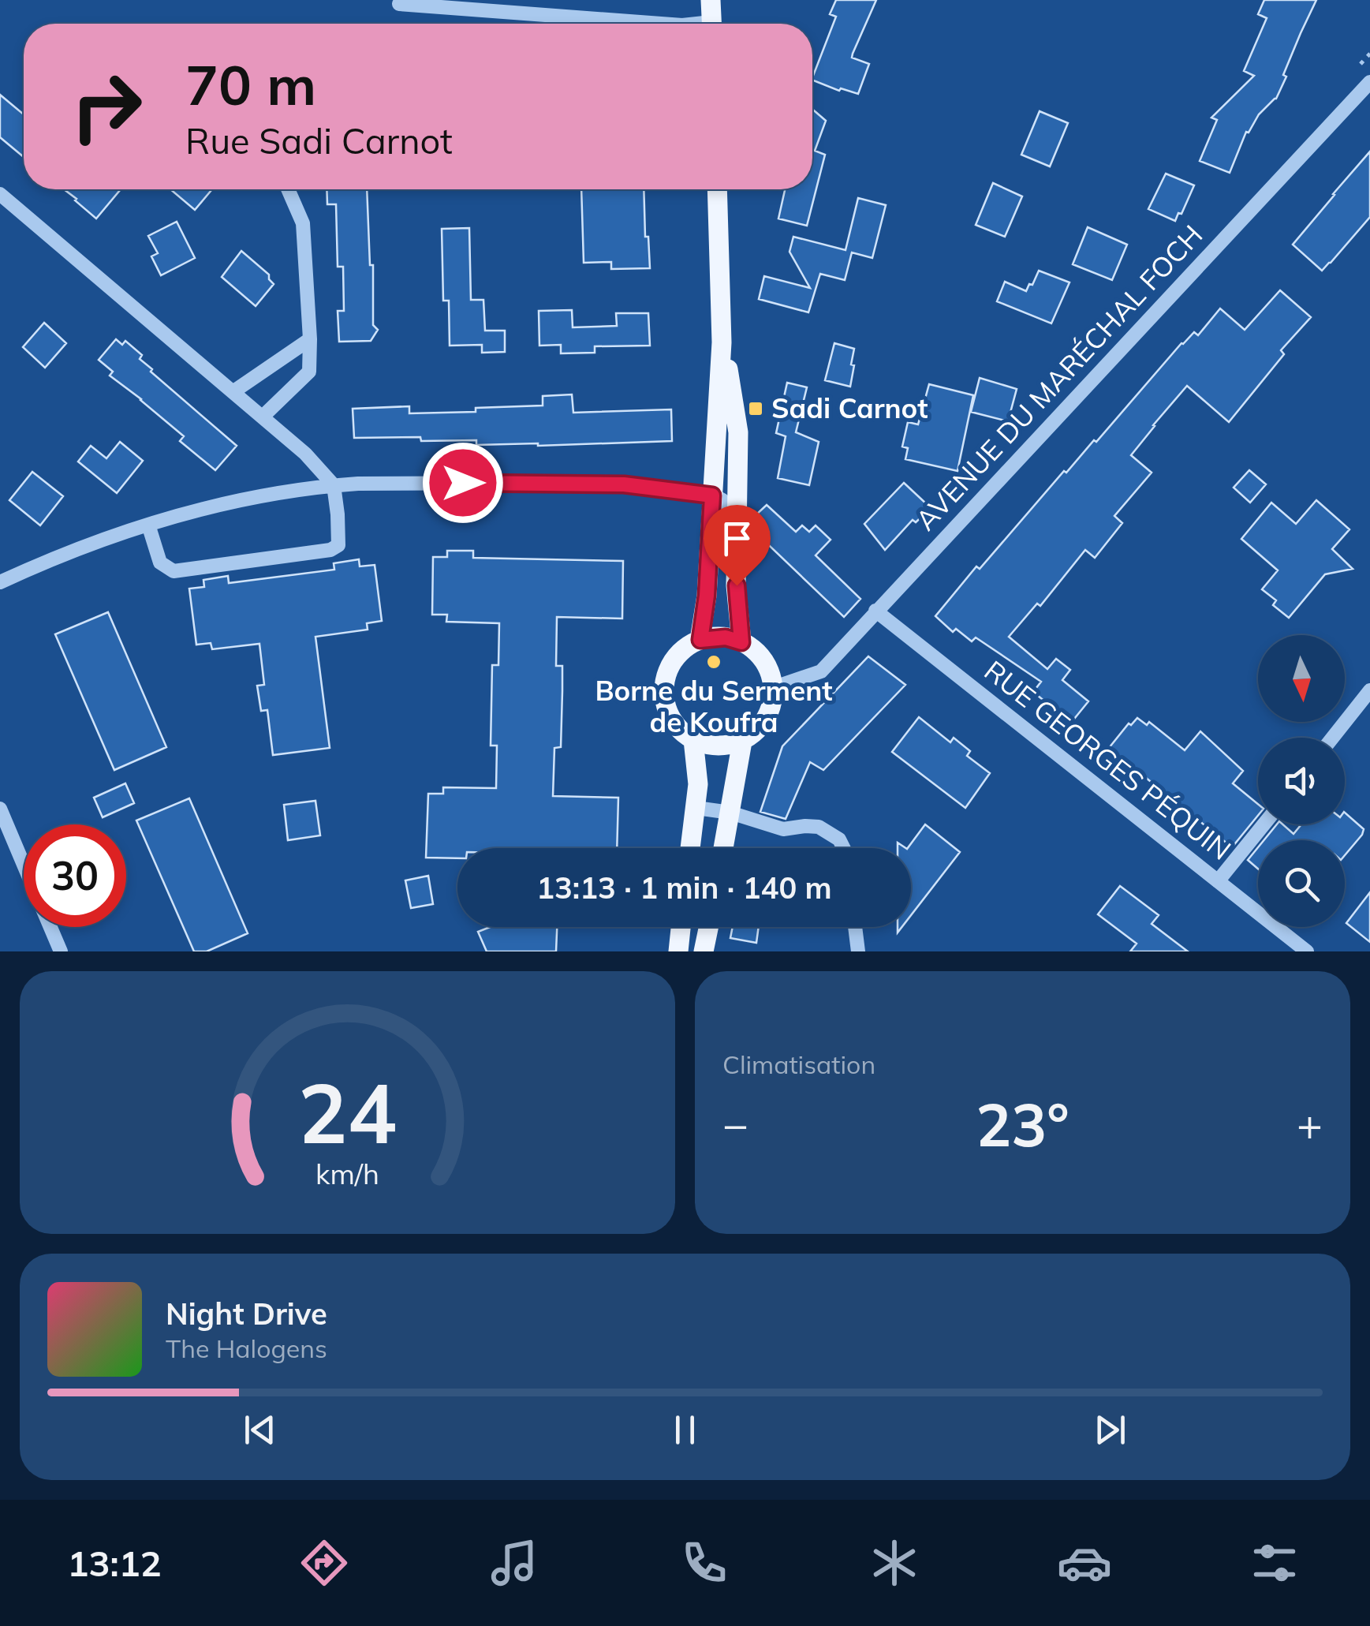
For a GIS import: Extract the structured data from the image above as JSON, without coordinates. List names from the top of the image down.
{
  "streets": {
    "street": ["AVENUE DU MARÉCHAL FOCH", "RUE GEORGES PÉQUIN"]
  },
  "crossings": [
    ["AVENUE DU MARÉCHAL FOCH", "RUE GEORGES PÉQUIN"]
  ],
  "places": {
    "transit": ["Sadi Carnot"],
    "other": ["Borne du Serment de Koufra"]
  },
  "north": "bottom",
  "page": {
    "turn": ["70 m", "Rue Sadi Carnot"],
    "limit": "30",
    "trip": "13:13 · 1 min · 140 m",
    "tile": "Climatisation",
    "heat": ["−", "23°", "+"],
    "song": ["Night Drive", "The Halogens"],
    "tabs": "13:12",
    "gauge": ["24", "km/h"]
  }
}
